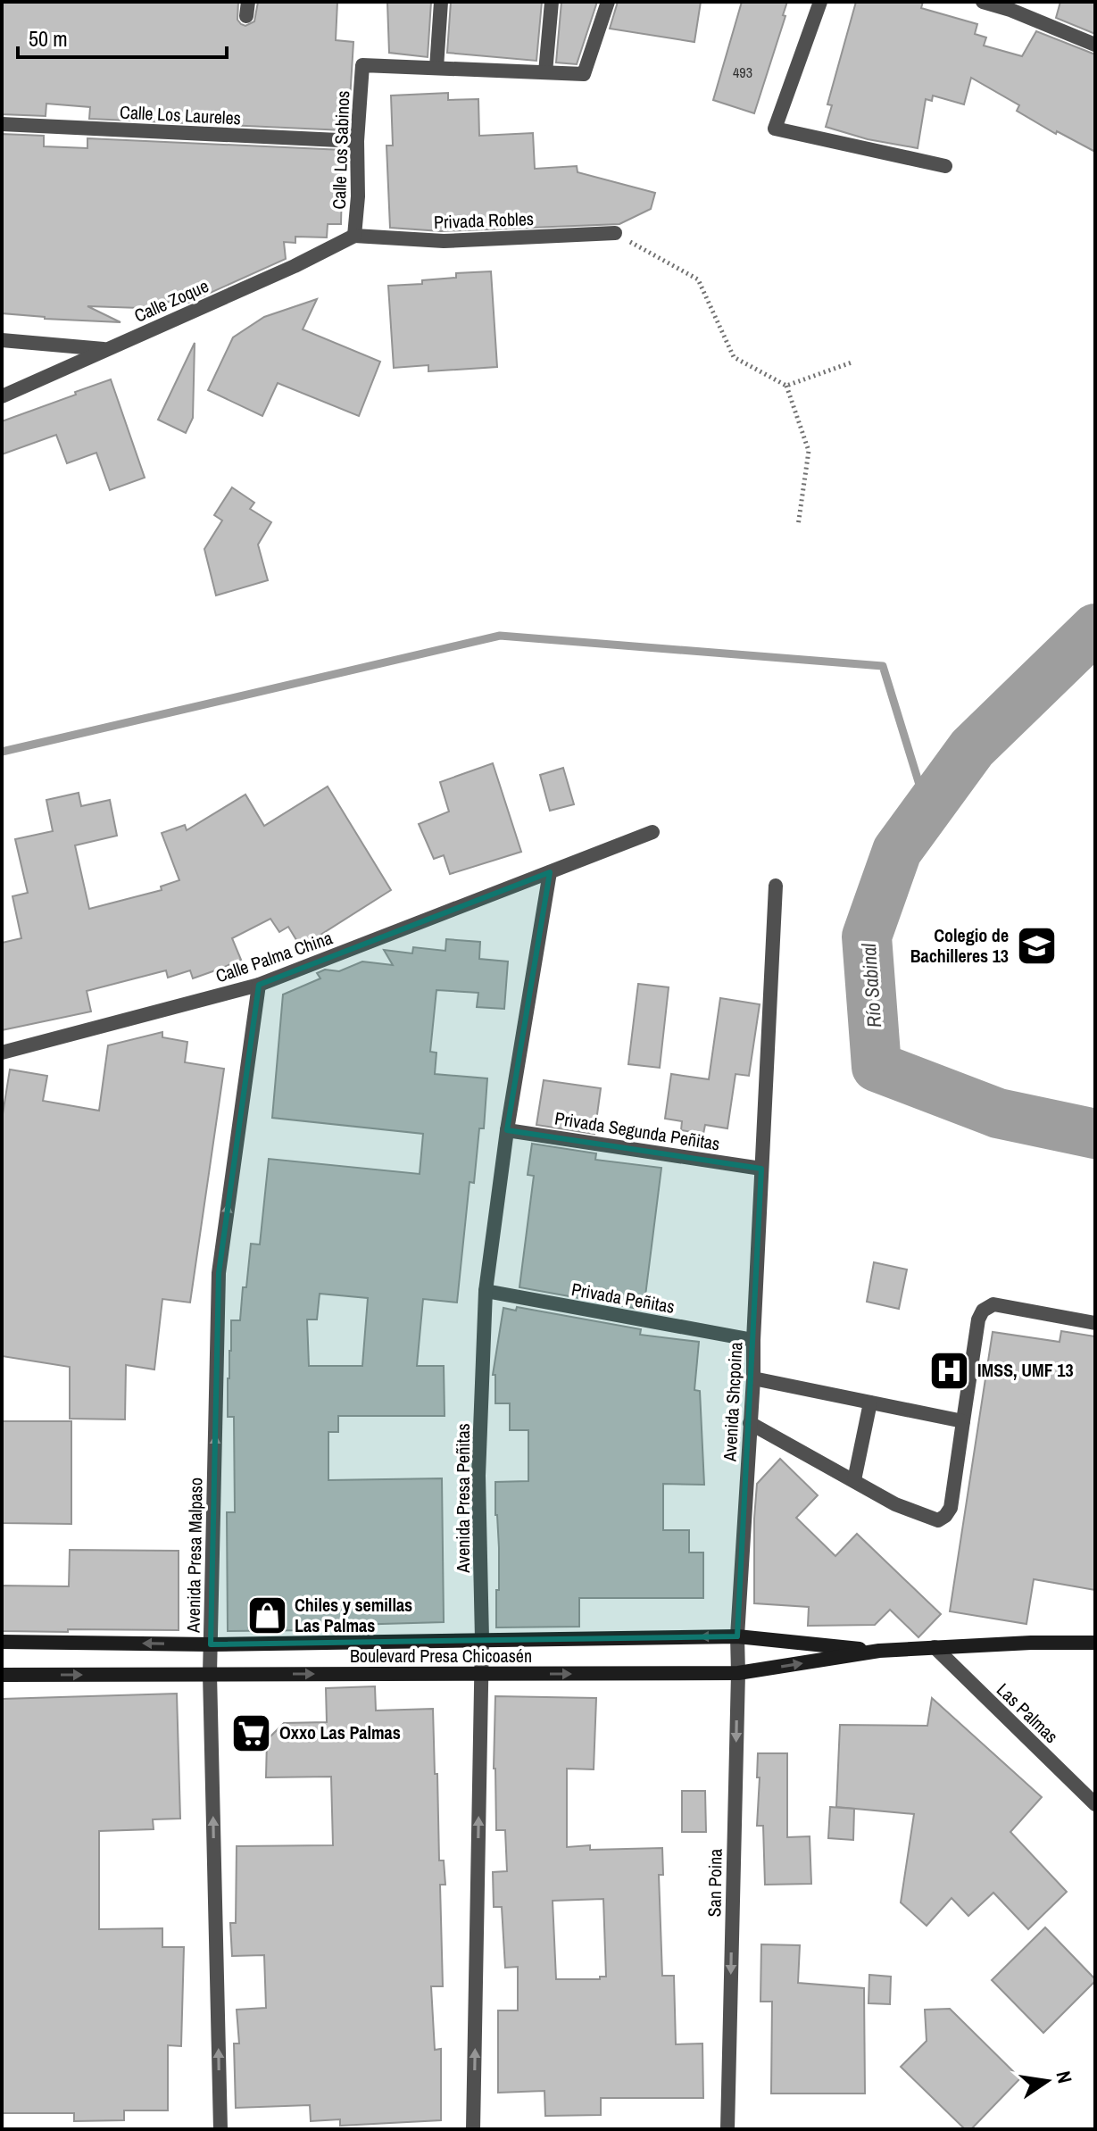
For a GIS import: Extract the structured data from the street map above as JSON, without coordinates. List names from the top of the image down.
{
  "streets": {
    "main road": ["Boulevard Presa Chicoasén"],
    "street": [
      "Calle Los Laureles",
      "Calle Los Sabinos",
      "Privada Robles",
      "Calle Zoque",
      "Calle Palma China",
      "Privada Segunda Peñitas",
      "Privada Peñitas",
      "Avenida Shcpoina",
      "Avenida Presa Peñitas",
      "Avenida Presa Malpaso",
      "Las Palmas",
      "San Poina"
    ]
  },
  "crossings": [
    ["Calle Los Laureles", "Calle Los Sabinos"],
    ["Calle Los Sabinos", "Privada Robles"],
    ["Calle Los Sabinos", "Calle Zoque"],
    ["Privada Robles", "Calle Zoque"],
    ["Calle Palma China", "Avenida Presa Peñitas"],
    ["Calle Palma China", "Avenida Presa Malpaso"],
    ["Privada Segunda Peñitas", "Avenida Shcpoina"],
    ["Privada Segunda Peñitas", "Avenida Presa Peñitas"],
    ["Privada Peñitas", "Avenida Shcpoina"],
    ["Privada Peñitas", "Avenida Presa Peñitas"],
    ["Avenida Shcpoina", "Boulevard Presa Chicoasén"],
    ["Avenida Shcpoina", "San Poina"],
    ["Avenida Presa Peñitas", "Boulevard Presa Chicoasén"],
    ["Avenida Presa Malpaso", "Boulevard Presa Chicoasén"],
    ["Boulevard Presa Chicoasén", "Las Palmas"],
    ["Boulevard Presa Chicoasén", "San Poina"]
  ],
  "one_way": ["Avenida Presa Peñitas", "Avenida Presa Malpaso", "San Poina"],
  "water": ["Río Sabinal"],
  "places": {
    "school or university": ["Colegio de Bachilleres 13"],
    "hospital": ["IMSS, UMF 13"],
    "shop": ["Chiles y semillas Las Palmas"],
    "supermarket": ["Oxxo Las Palmas"]
  },
  "house_numbers": ["493"],
  "scale_bar": "50 m",
  "north": "right"
}
